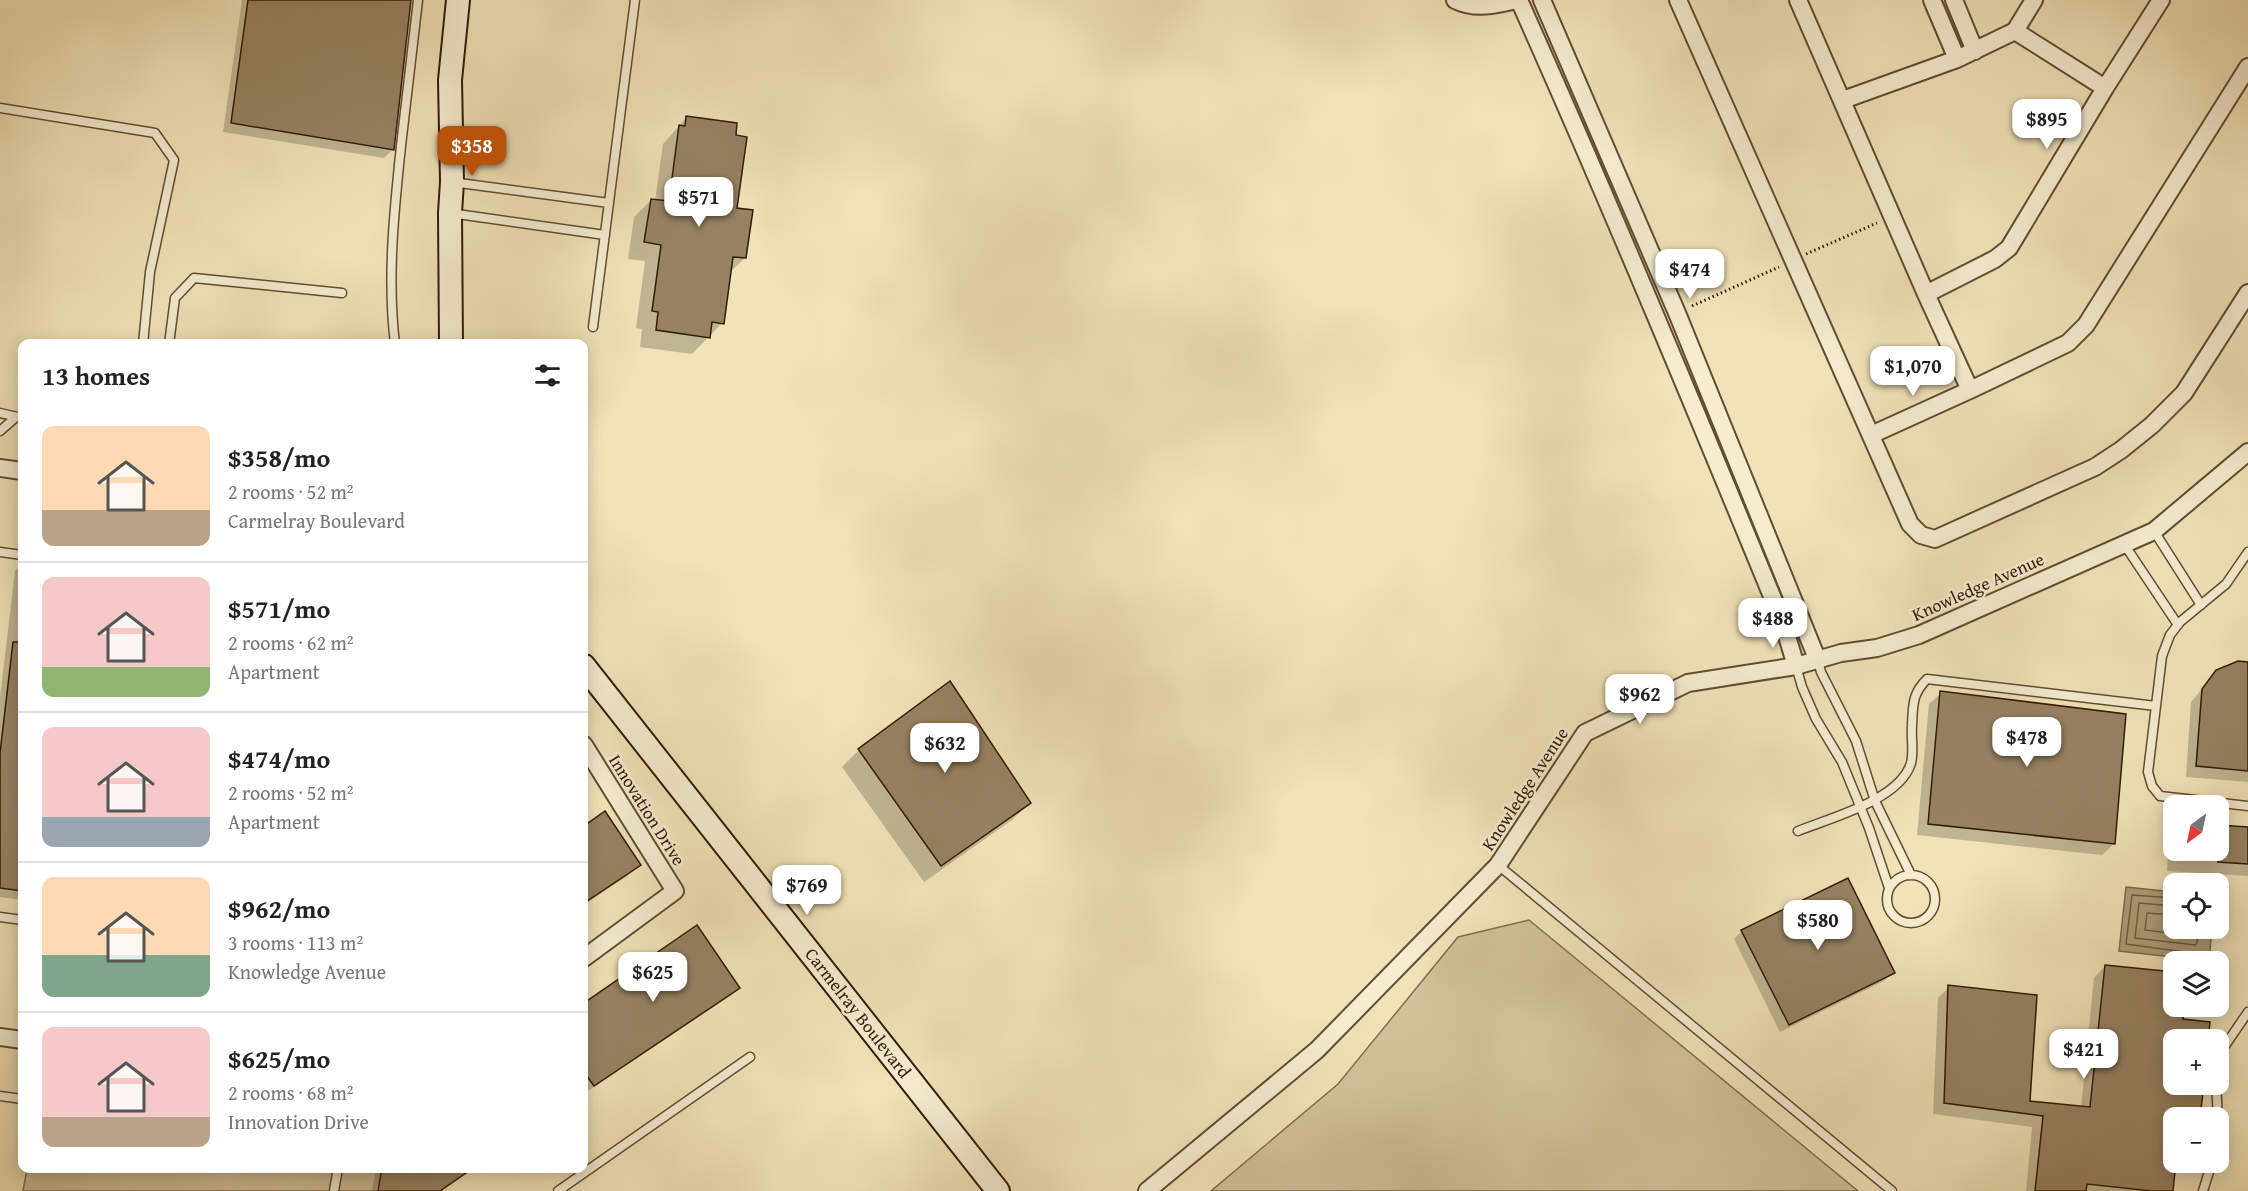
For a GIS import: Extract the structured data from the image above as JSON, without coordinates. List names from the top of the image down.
{
  "streets": {
    "street": ["Knowledge Avenue", "Innovation Drive", "Carmelray Boulevard"]
  },
  "north": "bottom left",
  "page": {
    "price": [
      "$895",
      "$358",
      "$571",
      "$474",
      "$1,070",
      "$488",
      "$962",
      "$478",
      "$632",
      "$769",
      "$580",
      "$625",
      "$421"
    ],
    "heading": "13 homes",
    "list": [
      {
        "name": "$358/mo",
        "note": "2 rooms · 52 m² · Carmelray Boulevard"
      },
      {
        "name": "$571/mo",
        "note": "2 rooms · 62 m² · Apartment"
      },
      {
        "name": "$474/mo",
        "note": "2 rooms · 52 m² · Apartment"
      },
      {
        "name": "$962/mo",
        "note": "3 rooms · 113 m² · Knowledge Avenue"
      },
      {
        "name": "$625/mo",
        "note": "2 rooms · 68 m² · Innovation Drive"
      }
    ],
    "map_buttons": ["+", "−"]
  }
}
